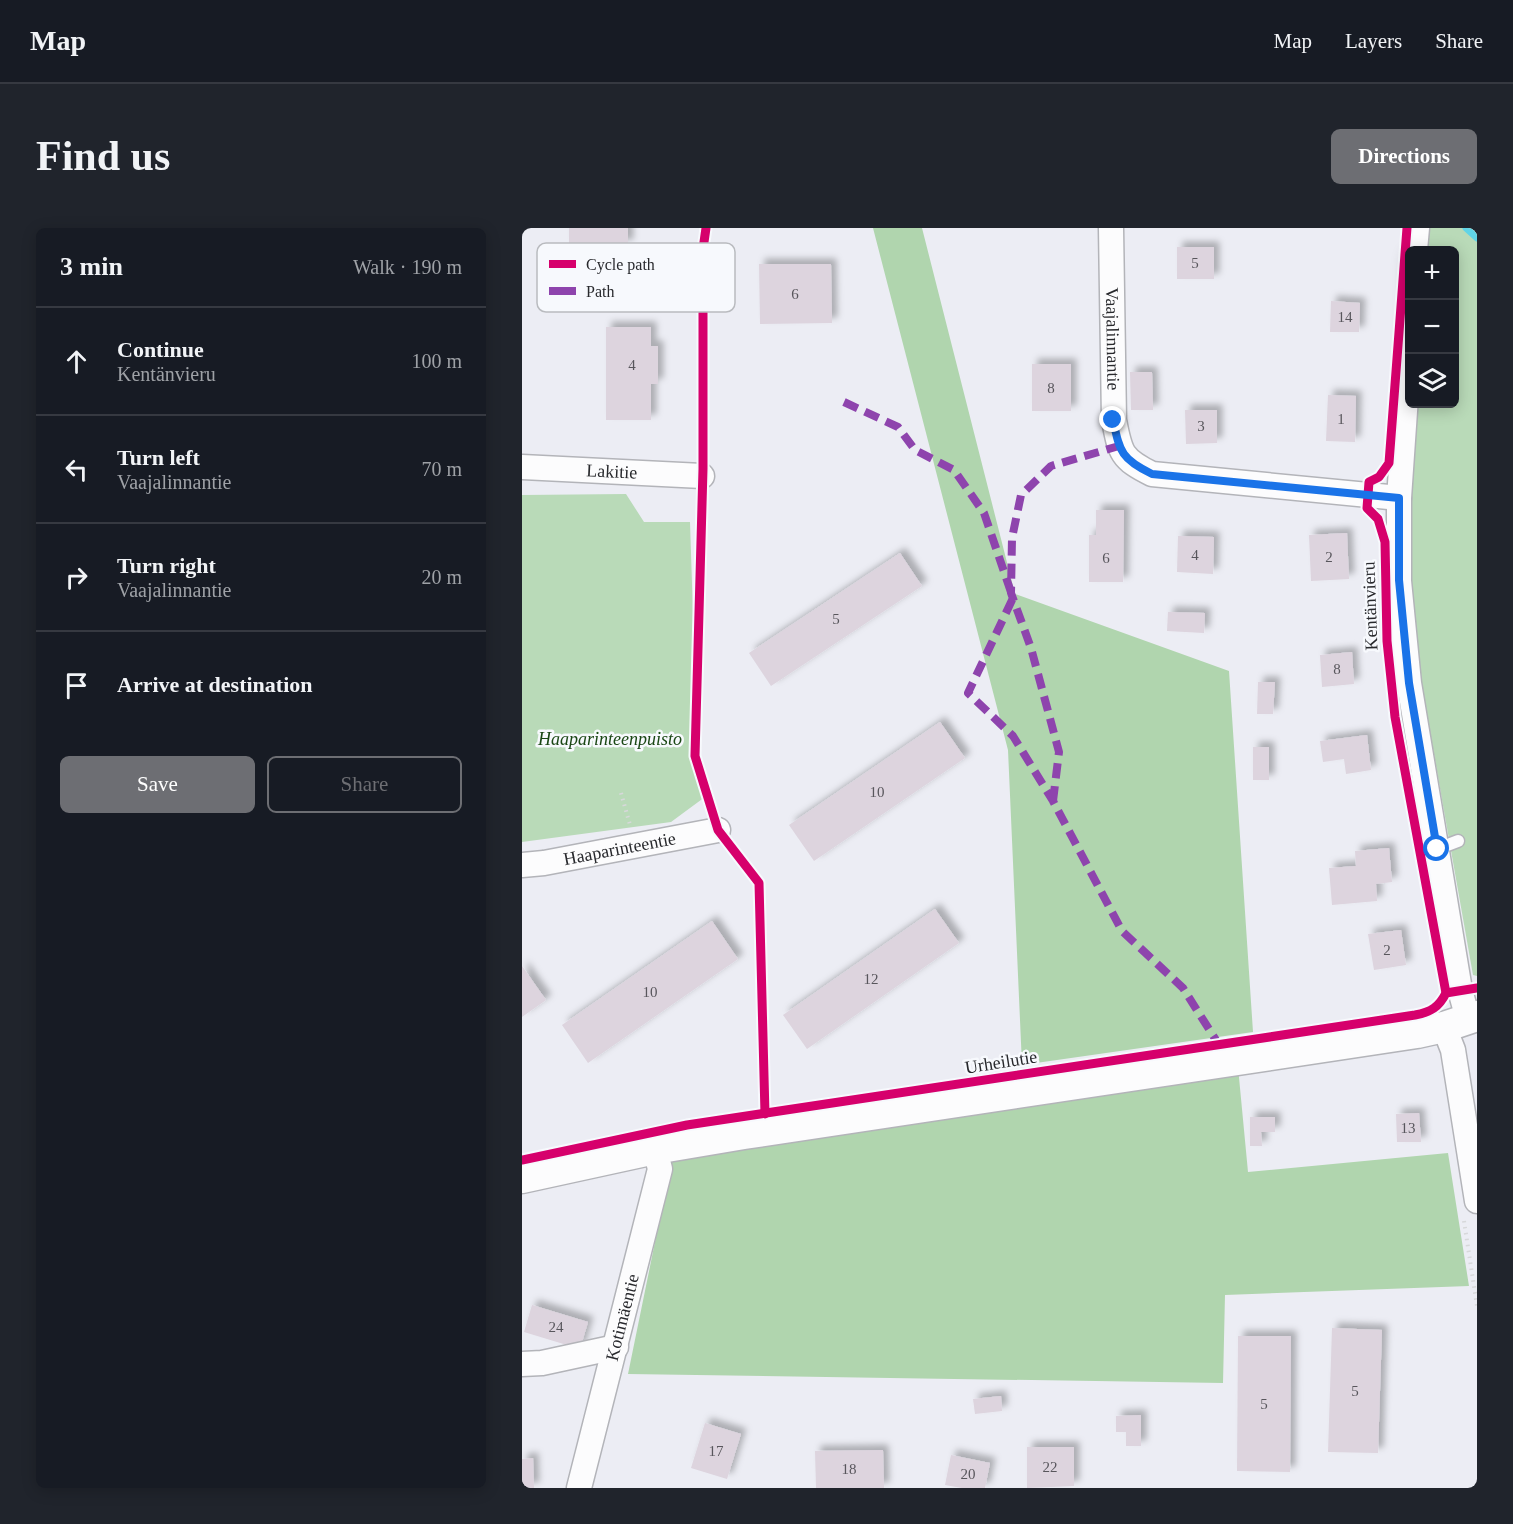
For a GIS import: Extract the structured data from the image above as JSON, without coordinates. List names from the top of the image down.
{
  "streets": {
    "street": [
      "Vaajalinnantie",
      "Lakitie",
      "Kentänvieru",
      "Haaparinteentie",
      "Urheilutie",
      "Kotimäentie"
    ]
  },
  "crossings": [
    ["Vaajalinnantie", "Kentänvieru"],
    ["Kentänvieru", "Urheilutie"],
    ["Urheilutie", "Kotimäentie"]
  ],
  "parks": ["Haaparinteenpuisto"],
  "house_numbers": [
    "5",
    "6",
    "14",
    "4",
    "8",
    "1",
    "3",
    "4",
    "2",
    "6",
    "5",
    "8",
    "10",
    "2",
    "12",
    "10",
    "13",
    "24",
    "5",
    "5",
    "17",
    "22",
    "18",
    "20"
  ],
  "legend": ["Cycle path", "Path"],
  "page": {
    "header": "Map",
    "nav": ["Map", "Layers", "Share"],
    "buttons": [
      "Directions",
      ["Save", "Share"]
    ],
    "title": "Find us",
    "heading": ["3 min", "Walk · 190 m"],
    "map_buttons": ["+", "−"],
    "list": [
      ["Continue", "Kentänvieru", "100 m"],
      ["Turn left", "Vaajalinnantie", "70 m"],
      ["Turn right", "Vaajalinnantie", "20 m"],
      "Arrive at destination"
    ]
  }
}
